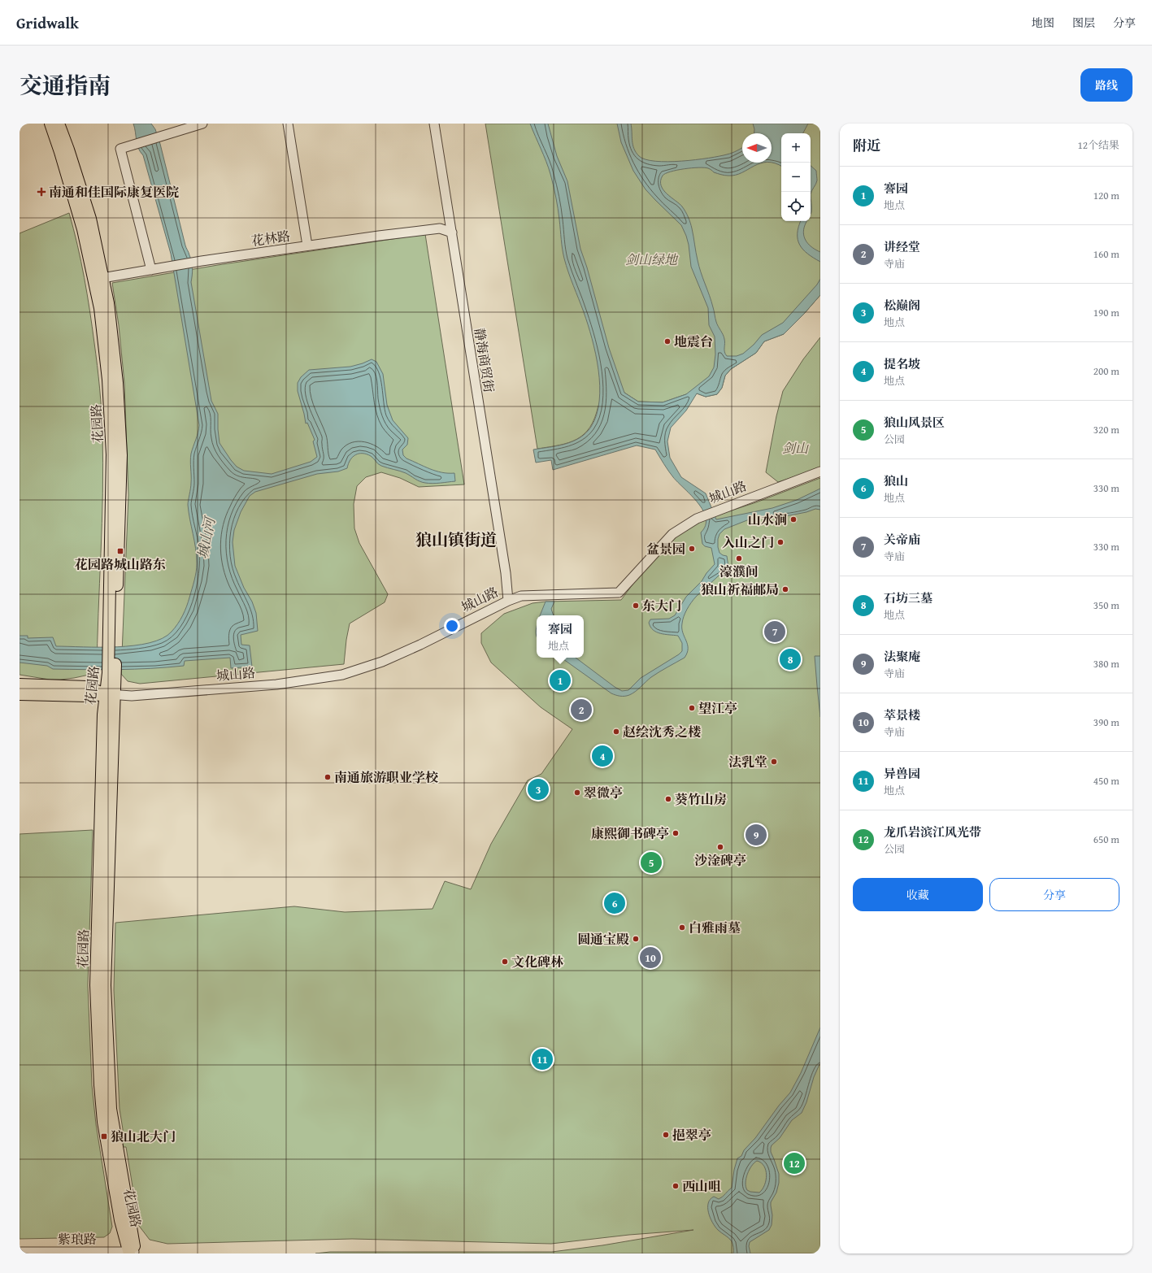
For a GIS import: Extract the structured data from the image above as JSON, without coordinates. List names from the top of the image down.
{
  "streets": {
    "main road": ["花园路", "城山路"],
    "street": ["花林路", "静海商贸街", "紫琅路"]
  },
  "crossings": [
    ["花林路", "静海商贸街"],
    ["花林路", "花园路"],
    ["静海商贸街", "城山路"],
    ["花园路", "城山路"],
    ["花园路", "紫琅路"]
  ],
  "districts": ["狼山镇街道"],
  "water": ["城山河"],
  "parks": ["剑山绿地", "剑山"],
  "places": {
    "health": ["南通和佳国际康复医院"],
    "other": [
      "地震台",
      "山水涧",
      "入山之门",
      "盆景园",
      "濠濮间",
      "狼山祈福邮局",
      "东大门",
      "望江亭",
      "赵绘沈秀之楼",
      "法乳堂",
      "南通旅游职业学校",
      "翠微亭",
      "葵竹山房",
      "康熙御书碑亭",
      "沙淦碑亭",
      "白雅雨墓",
      "圆通宝殿",
      "文化碑林",
      "挹翠亭",
      "西山咀"
    ],
    "transit": ["花园路城山路东", "狼山北大门"]
  },
  "north": "left",
  "page": {
    "header": "Gridwalk",
    "nav": ["地图", "图层", "分享"],
    "title": "交通指南",
    "buttons": [
      "路线",
      ["收藏", "分享"]
    ],
    "heading": ["附近", "12个结果"],
    "map_buttons": ["+", "−"],
    "list": [
      {
        "mark": "1",
        "name": "謇园",
        "note": "地点",
        "value": "120 m"
      },
      {
        "mark": "2",
        "name": "讲经堂",
        "note": "寺庙",
        "value": "160 m"
      },
      {
        "mark": "3",
        "name": "松巅阁",
        "note": "地点",
        "value": "190 m"
      },
      {
        "mark": "4",
        "name": "提名坡",
        "note": "地点",
        "value": "200 m"
      },
      {
        "mark": "5",
        "name": "狼山风景区",
        "note": "公园",
        "value": "320 m"
      },
      {
        "mark": "6",
        "name": "狼山",
        "note": "地点",
        "value": "330 m"
      },
      {
        "mark": "7",
        "name": "关帝庙",
        "note": "寺庙",
        "value": "330 m"
      },
      {
        "mark": "8",
        "name": "石坊三墓",
        "note": "地点",
        "value": "350 m"
      },
      {
        "mark": "9",
        "name": "法聚庵",
        "note": "寺庙",
        "value": "380 m"
      },
      {
        "mark": "10",
        "name": "萃景楼",
        "note": "寺庙",
        "value": "390 m"
      },
      {
        "mark": "11",
        "name": "异兽园",
        "note": "地点",
        "value": "450 m"
      },
      {
        "mark": "12",
        "name": "龙爪岩滨江风光带",
        "note": "公园",
        "value": "650 m"
      }
    ],
    "popup": ["謇园", "地点"],
    "pins": [
      "7",
      "8",
      "1",
      "2",
      "4",
      "3",
      "9",
      "5",
      "6",
      "10",
      "11",
      "12"
    ]
  }
}
